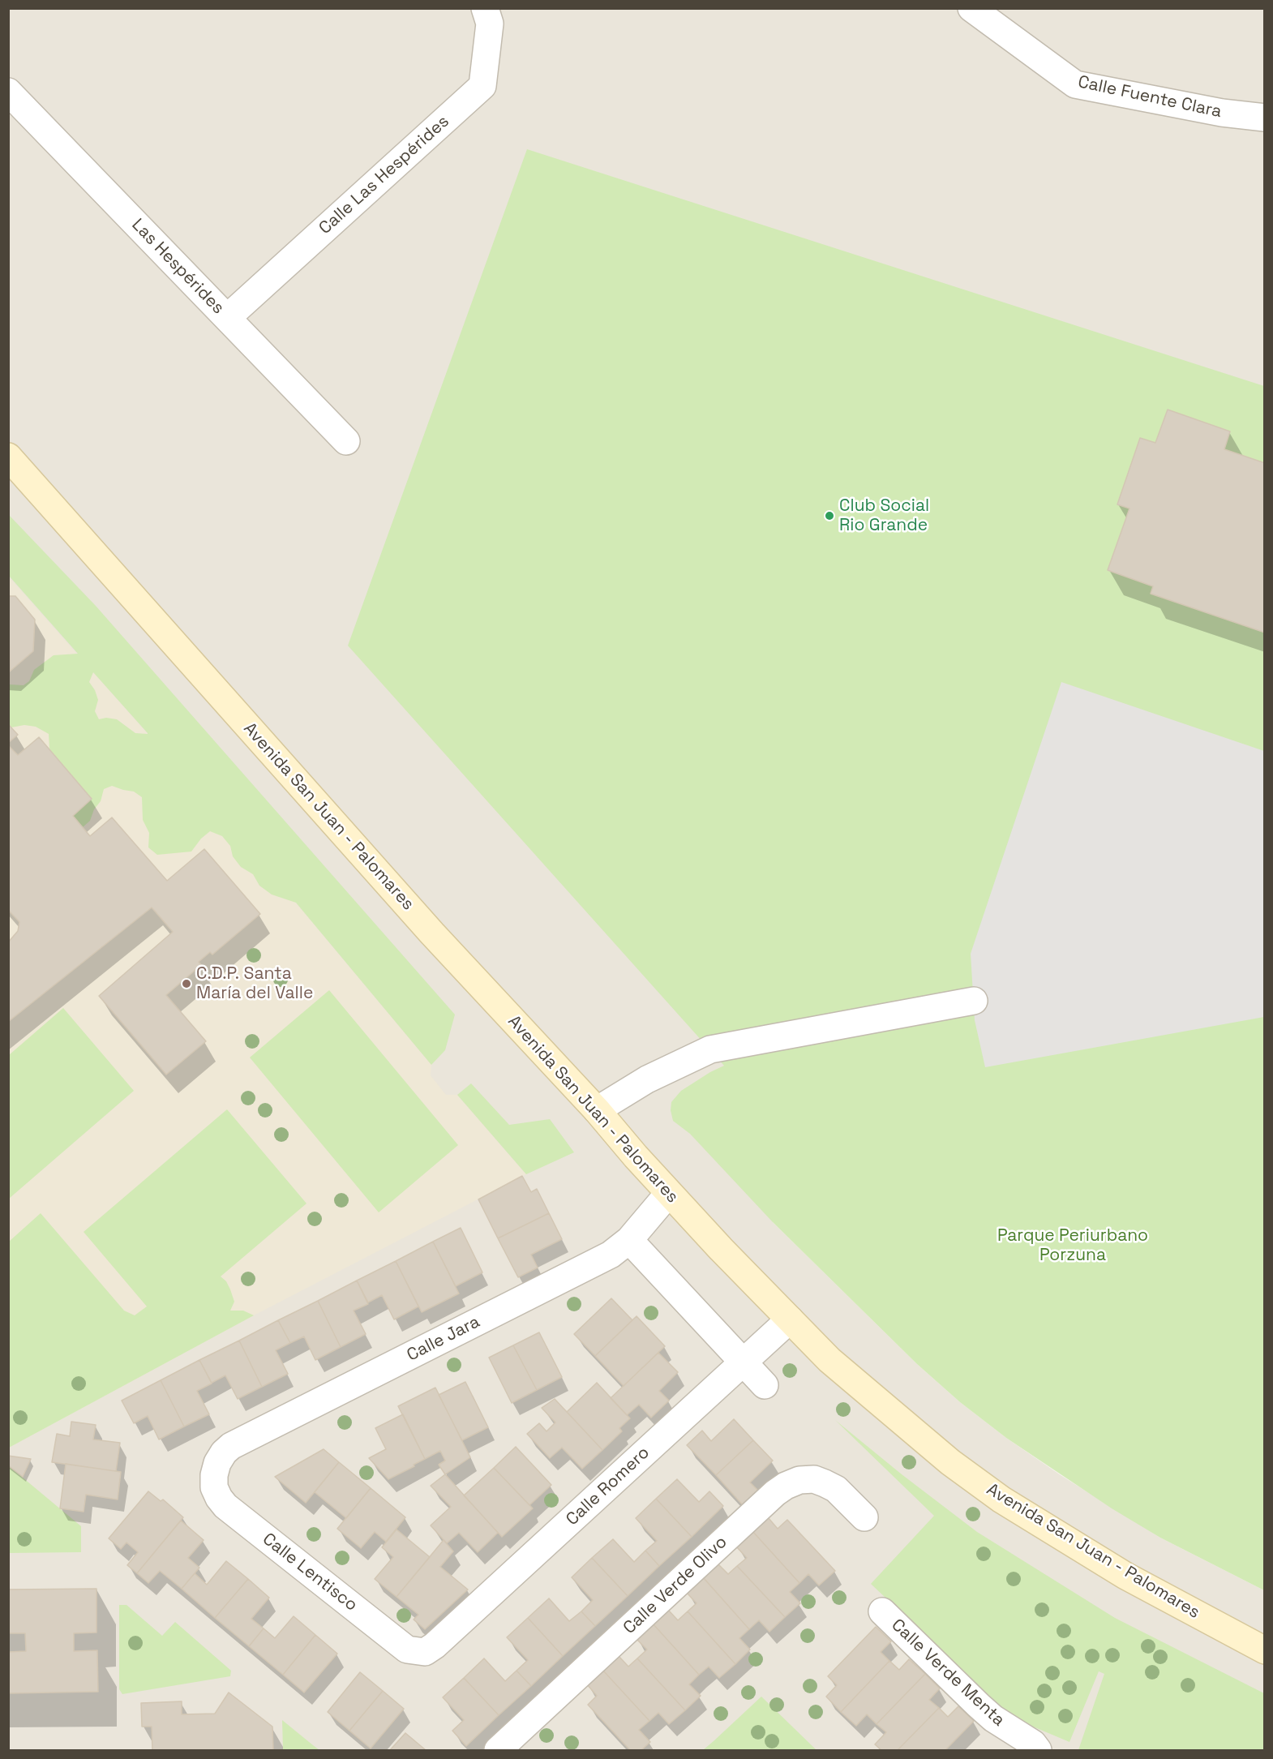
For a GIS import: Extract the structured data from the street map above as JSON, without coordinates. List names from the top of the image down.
{
  "streets": {
    "street": [
      "Calle Fuente Clara",
      "Calle Las Hespérides",
      "Las Hespérides",
      "Avenida San Juan - Palomares",
      "Calle Jara",
      "Calle Romero",
      "Calle Lentisco",
      "Calle Verde Olivo",
      "Calle Verde Menta"
    ]
  },
  "crossings": [
    ["Calle Las Hespérides", "Las Hespérides"],
    ["Avenida San Juan - Palomares", "Calle Jara"],
    ["Avenida San Juan - Palomares", "Calle Romero"],
    ["Calle Jara", "Calle Lentisco"],
    ["Calle Romero", "Calle Lentisco"]
  ],
  "parks": ["Parque Periurbano Porzuna"],
  "places": ["Club Social Rio Grande", "C.D.P. Santa María del Valle"]
}
